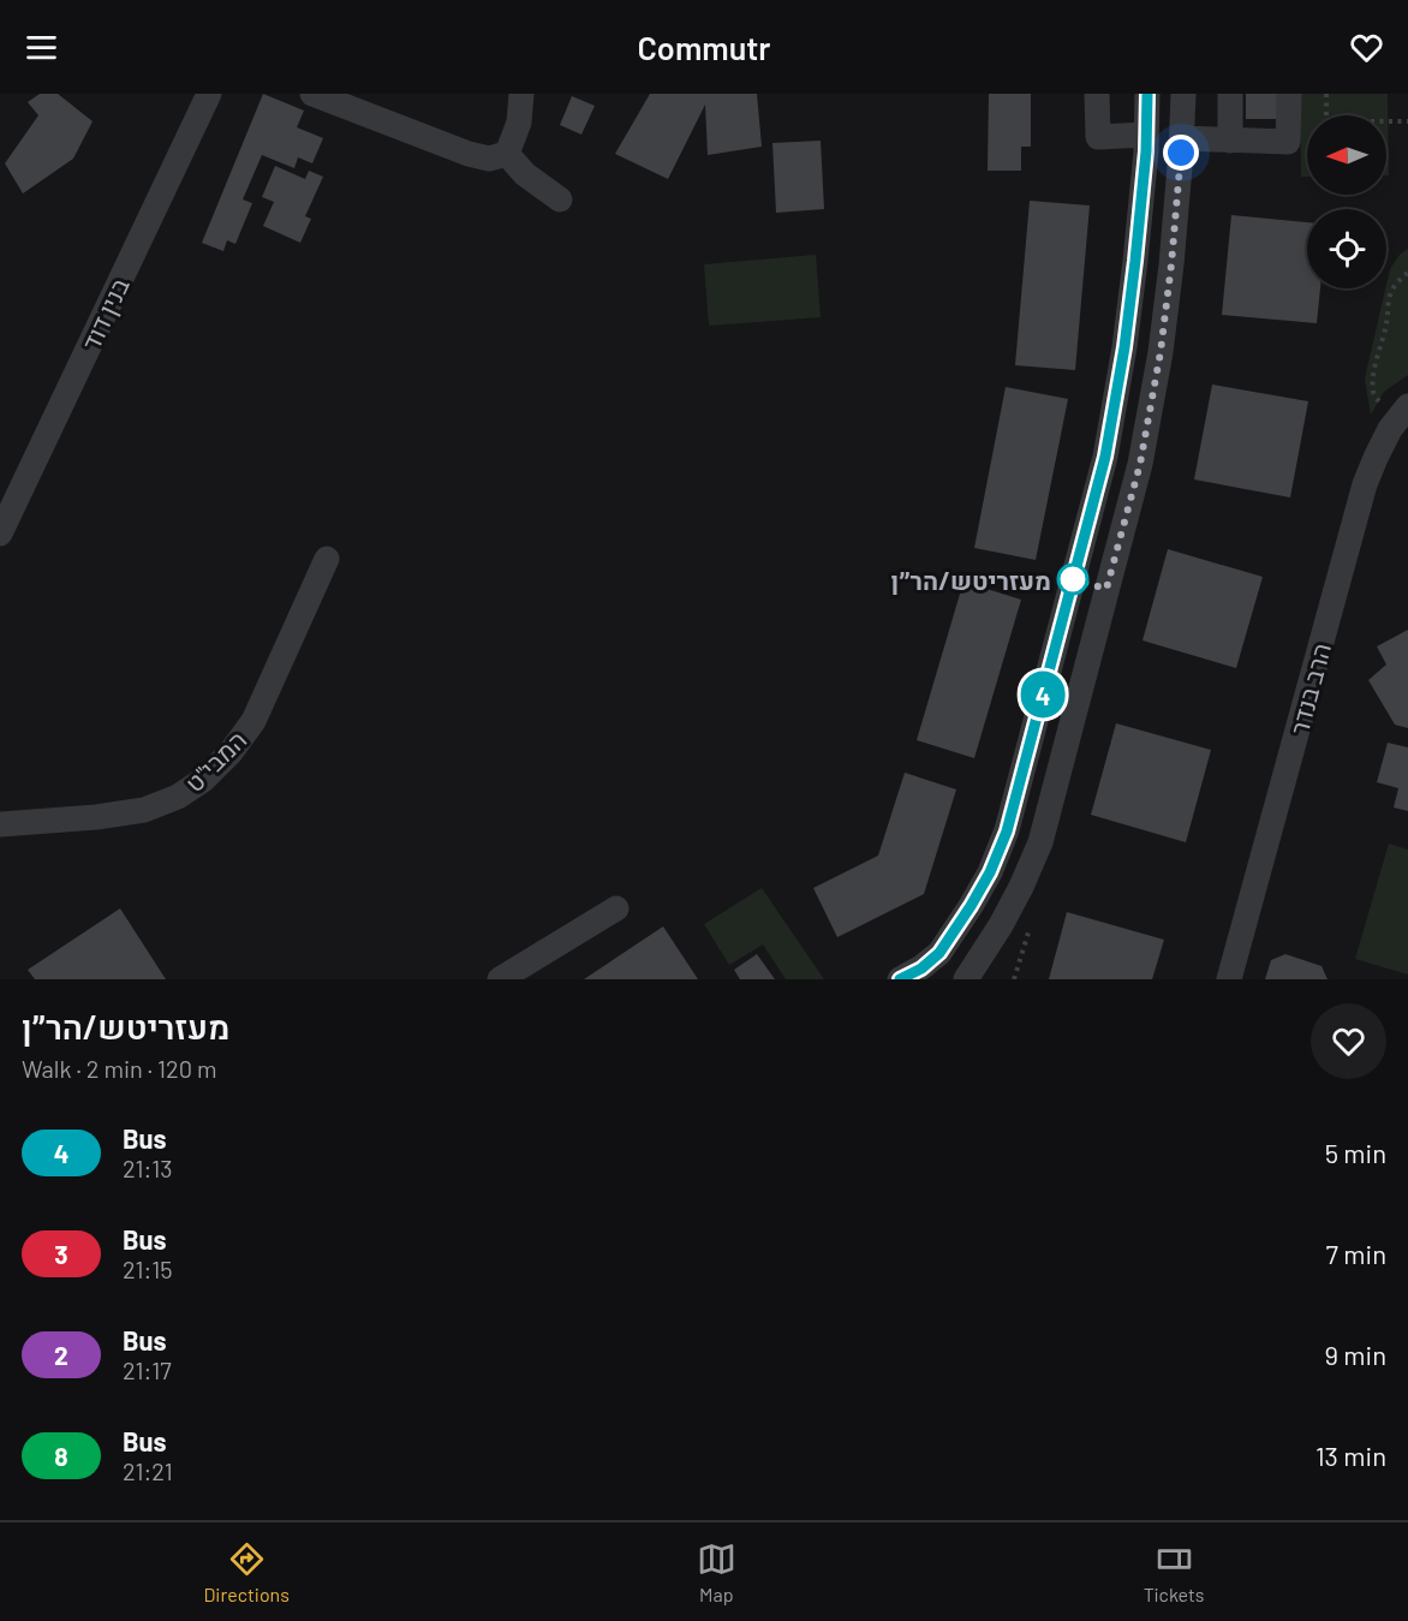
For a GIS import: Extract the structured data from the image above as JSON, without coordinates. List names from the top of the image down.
{
  "streets": {
    "street": ["בנין דוד", "הרב בנדר", "המבי\"ט"]
  },
  "places": ["מעזריטש/הר״ן"],
  "lines": ["bus line 4"],
  "north": "left",
  "page": {
    "header": "Commutr",
    "on_map": "4",
    "heading": ["מעזריטש/הר״ן", "Walk · 2 min · 120 m"],
    "list": [
      {
        "mark": "4",
        "name": "Bus",
        "note": "21:13",
        "value": "5 min"
      },
      {
        "mark": "3",
        "name": "Bus",
        "note": "21:15",
        "value": "7 min"
      },
      {
        "mark": "2",
        "name": "Bus",
        "note": "21:17",
        "value": "9 min"
      },
      {
        "mark": "8",
        "name": "Bus",
        "note": "21:21",
        "value": "13 min"
      }
    ],
    "tabs": ["Directions", "Map", "Tickets"]
  }
}
